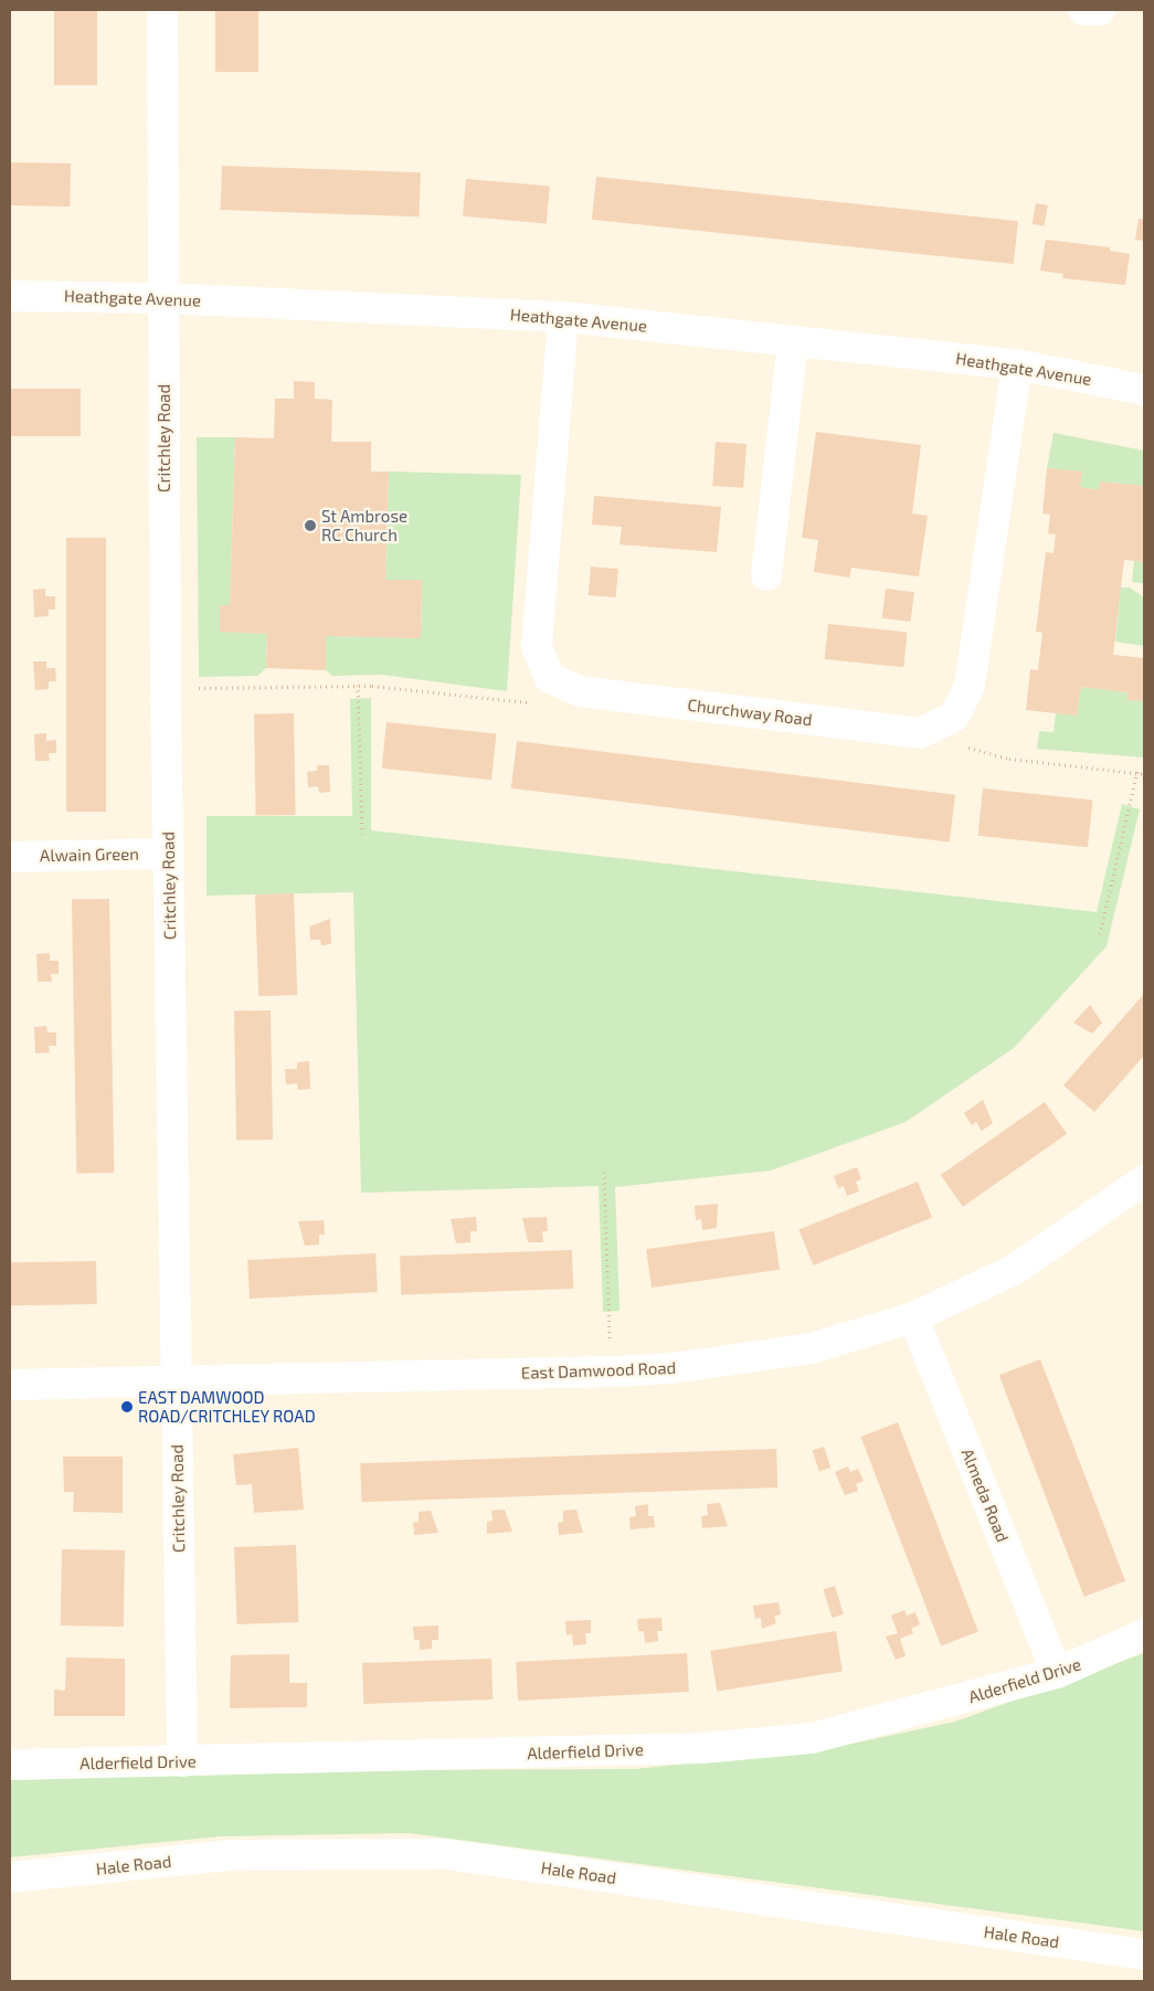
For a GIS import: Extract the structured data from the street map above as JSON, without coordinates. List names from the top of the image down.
{
  "streets": {
    "street": [
      "Heathgate Avenue",
      "Critchley Road",
      "Churchway Road",
      "Alwain Green",
      "East Damwood Road",
      "Almeda Road",
      "Alderfield Drive",
      "Hale Road"
    ]
  },
  "crossings": [
    ["Heathgate Avenue", "Critchley Road"],
    ["Heathgate Avenue", "Churchway Road"],
    ["Critchley Road", "Alwain Green"],
    ["Critchley Road", "East Damwood Road"],
    ["Critchley Road", "Alderfield Drive"],
    ["East Damwood Road", "Almeda Road"],
    ["Almeda Road", "Alderfield Drive"]
  ],
  "places": ["St Ambrose RC Church", "EAST DAMWOOD ROAD/CRITCHLEY ROAD"]
}
